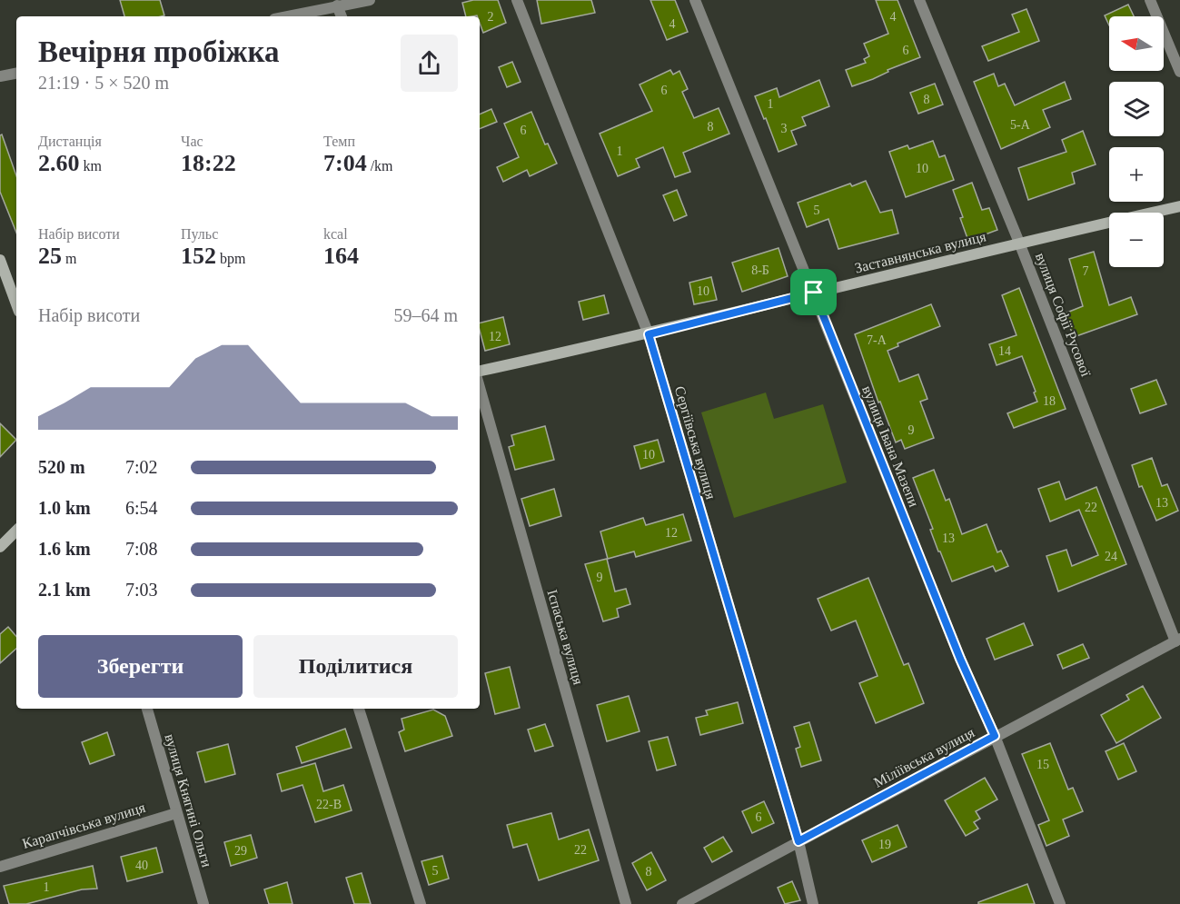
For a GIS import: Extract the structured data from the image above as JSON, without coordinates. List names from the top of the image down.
{
  "streets": {
    "street": [
      "Заставнянська вулиця",
      "вулиця Софії Русової",
      "Сергіївська вулиця",
      "вулиця Івана Мазепи",
      "Іспаська вулиця",
      "Міліївська вулиця",
      "вулиця Княгині Ольги",
      "Карапчівська вулиця"
    ]
  },
  "crossings": [
    ["Заставнянська вулиця", "вулиця Софії Русової"],
    ["Заставнянська вулиця", "Сергіївська вулиця"],
    ["Заставнянська вулиця", "вулиця Івана Мазепи"],
    ["вулиця Софії Русової", "Міліївська вулиця"],
    ["Сергіївська вулиця", "Міліївська вулиця"],
    ["вулиця Івана Мазепи", "Міліївська вулиця"],
    ["вулиця Княгині Ольги", "Карапчівська вулиця"]
  ],
  "house_numbers": [
    "2",
    "4",
    "4",
    "6",
    "6",
    "8",
    "1",
    "5-А",
    "8",
    "3",
    "6",
    "1",
    "10",
    "5",
    "8-Б",
    "7",
    "10",
    "12",
    "7-А",
    "14",
    "18",
    "9",
    "10",
    "13",
    "22",
    "12",
    "13",
    "24",
    "9",
    "15",
    "22-В",
    "6",
    "19",
    "22",
    "29",
    "40",
    "5",
    "8",
    "1"
  ],
  "north": "left",
  "page": {
    "map_buttons": ["+", "−"],
    "heading": ["Вечірня пробіжка", "21:19 · 5 × 520 m"],
    "stats": [
      ["Дистанція", "2.60 km"],
      ["Час", "18:22"],
      ["Темп", "7:04 /km"],
      ["Набір висоти", "25 m"],
      ["Пульс", "152 bpm"],
      ["kcal", "164"]
    ],
    "chart": ["Набір висоти", "59–64 m"],
    "list": [
      {
        "name": "520 m",
        "note": "7:02"
      },
      {
        "name": "1.0 km",
        "note": "6:54"
      },
      {
        "name": "1.6 km",
        "note": "7:08"
      },
      {
        "name": "2.1 km",
        "note": "7:03"
      }
    ],
    "buttons": ["Зберегти", "Поділитися"]
  }
}
